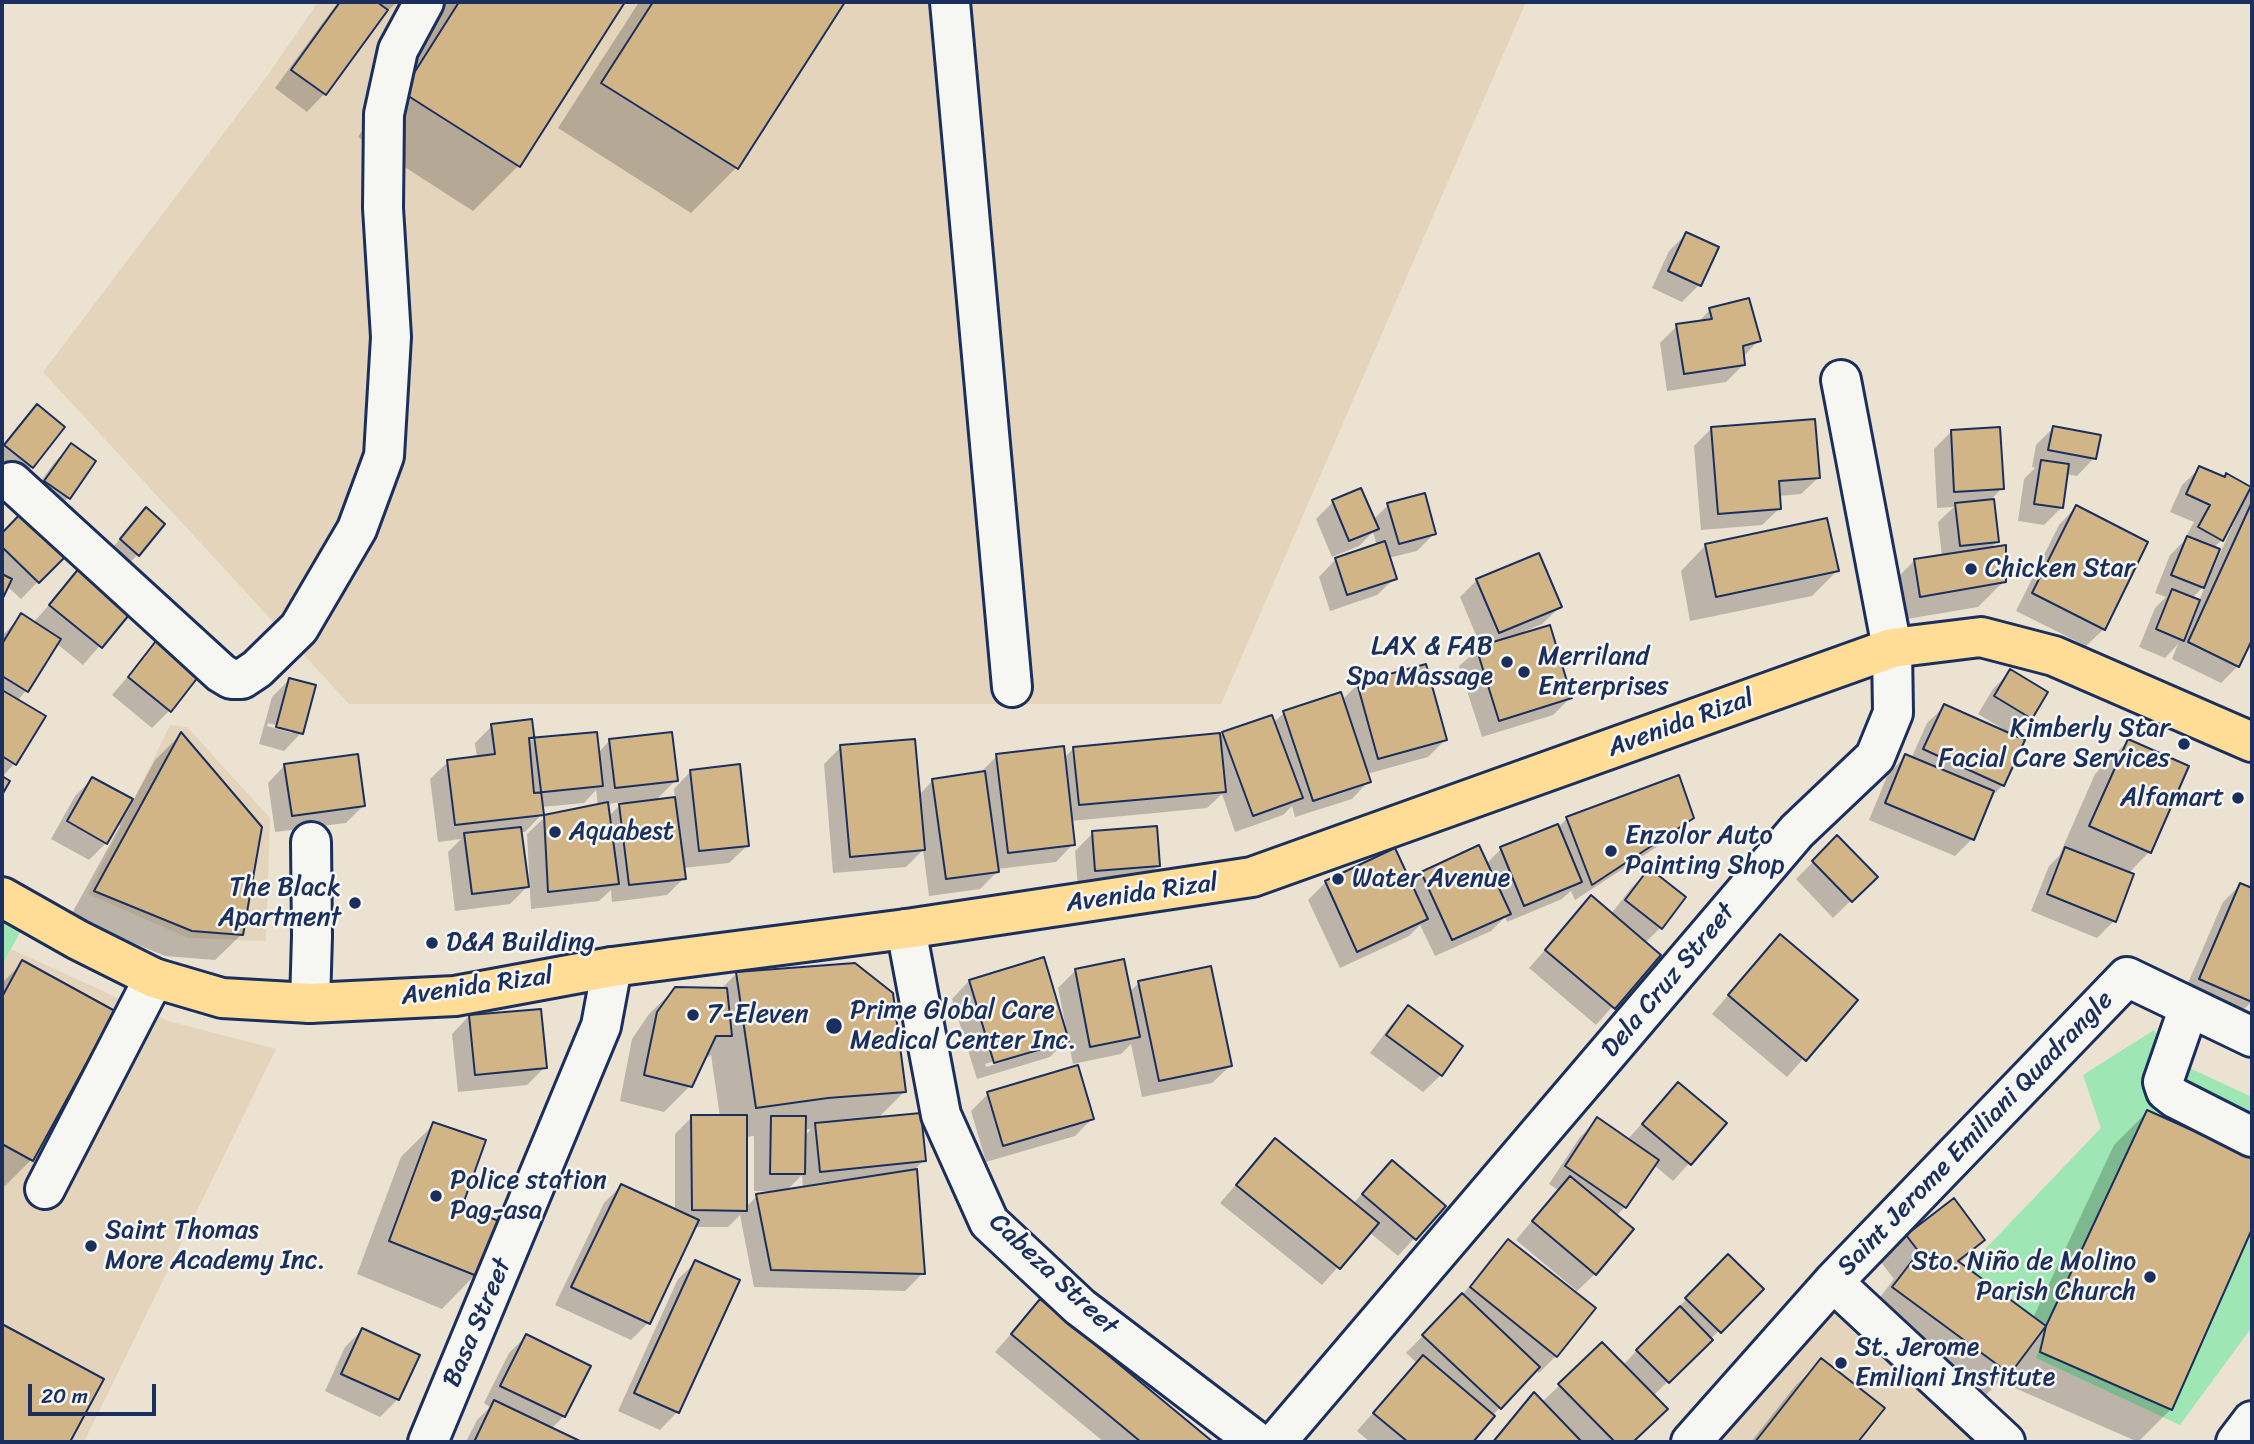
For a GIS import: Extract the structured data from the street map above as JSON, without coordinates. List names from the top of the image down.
{
  "streets": {
    "main road": ["Avenida Rizal"],
    "street": [
      "Dela Cruz Street",
      "Saint Jerome Emiliani Quadrangle",
      "Cabeza Street",
      "Basa Street"
    ]
  },
  "crossings": [
    ["Avenida Rizal", "Dela Cruz Street"],
    ["Avenida Rizal", "Cabeza Street"],
    ["Avenida Rizal", "Basa Street"]
  ],
  "places": [
    "Chicken Star",
    "LAX & FAB Spa Massage",
    "Merriland Enterprises",
    "Kimberly Star Facial Care Services",
    "Alfamart",
    "Aquabest",
    "Enzolor Auto Painting Shop",
    "Water Avenue",
    "The Black Apartment",
    "D&A Building",
    "7-Eleven",
    "Prime Global Care Medical Center Inc.",
    "Police station Pag-asa",
    "Saint Thomas More Academy Inc.",
    "Sto. Niño de Molino Parish Church",
    "St. Jerome Emiliani Institute"
  ],
  "scale_bar": "20 m"
}
